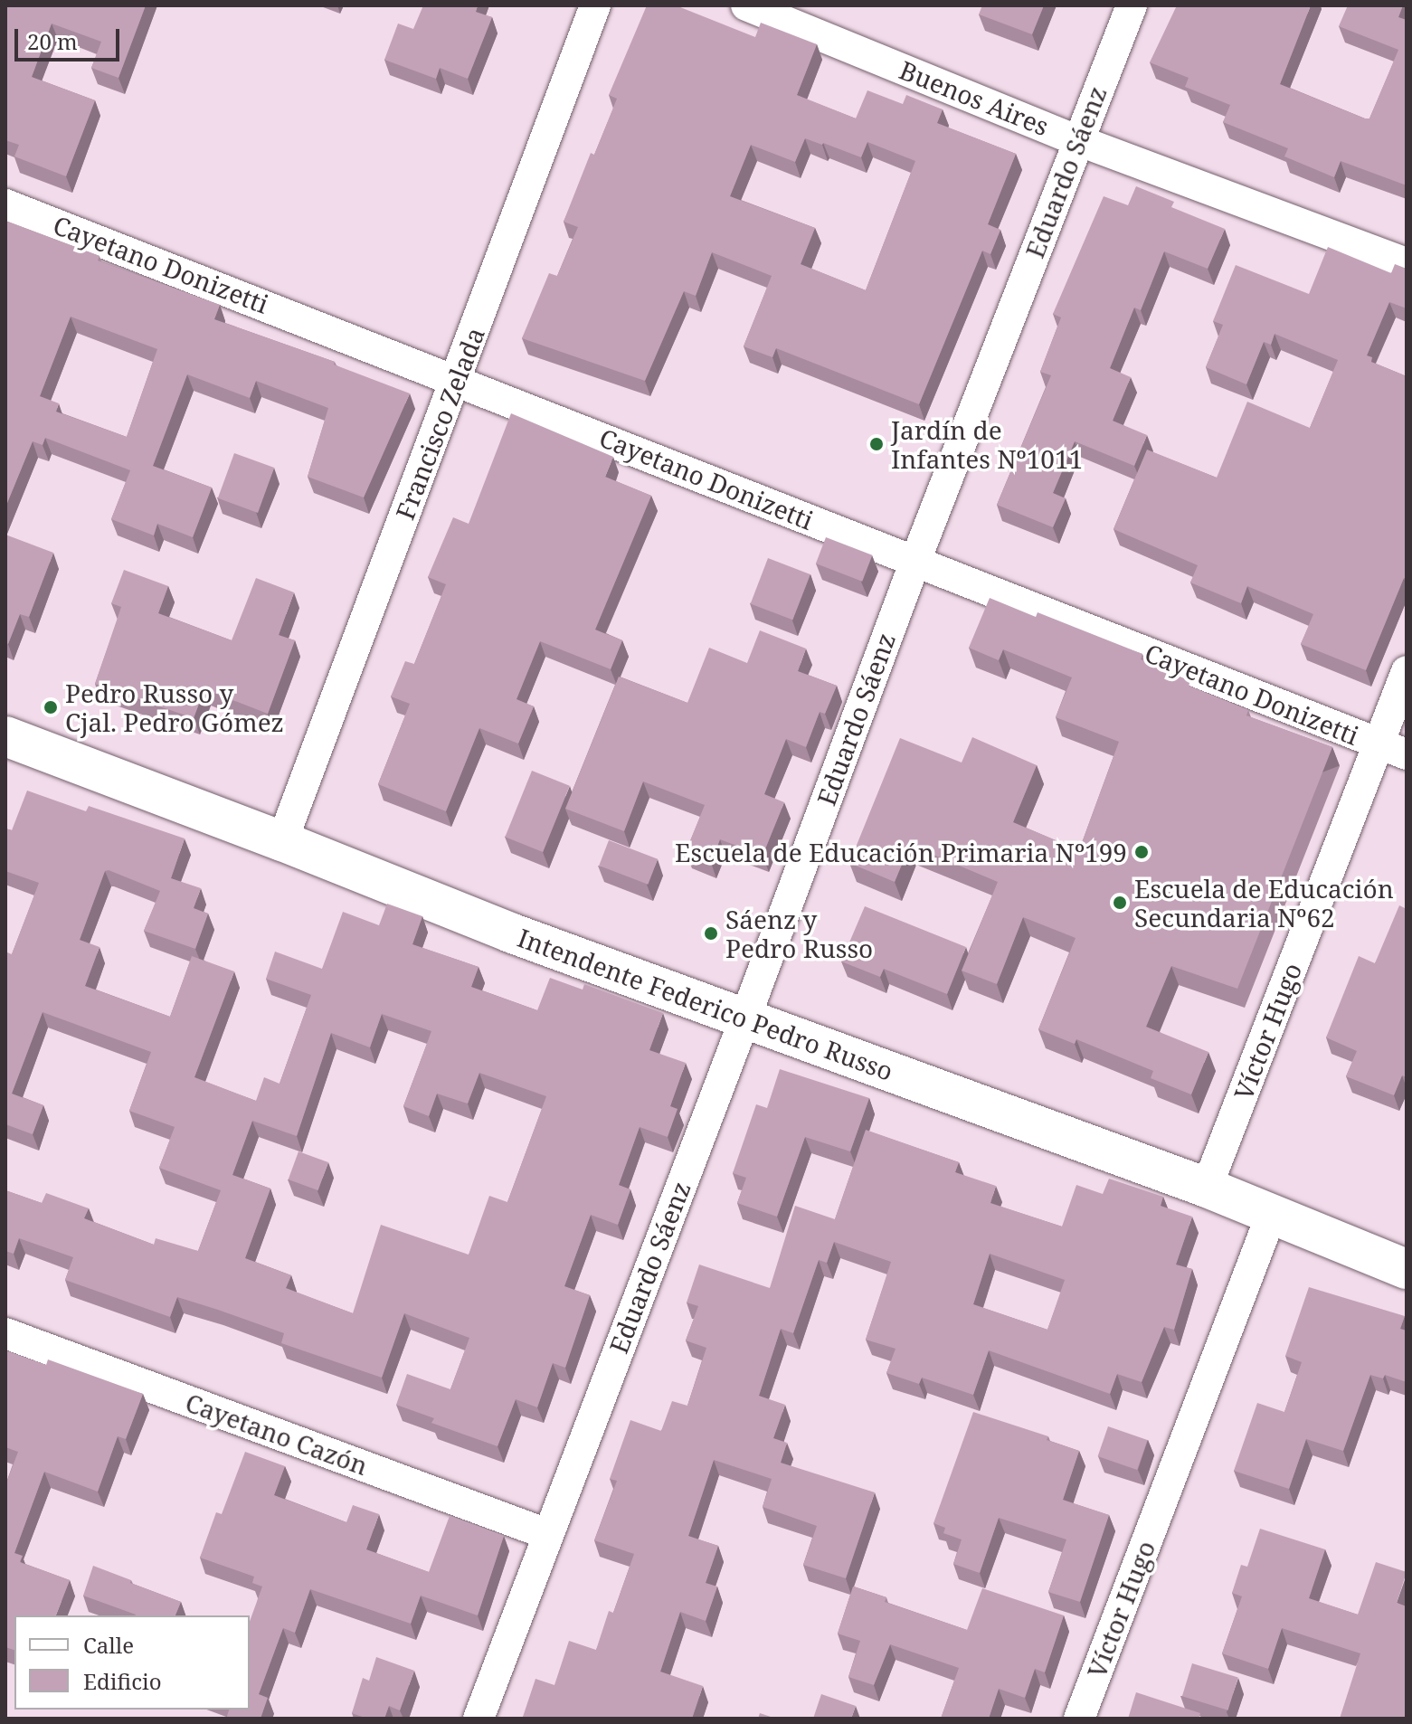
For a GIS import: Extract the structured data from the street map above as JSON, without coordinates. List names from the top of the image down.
{
  "streets": {
    "street": [
      "Buenos Aires",
      "Eduardo Sáenz",
      "Cayetano Donizetti",
      "Francisco Zelada",
      "Intendente Federico Pedro Russo",
      "Víctor Hugo",
      "Cayetano Cazón"
    ]
  },
  "crossings": [
    ["Buenos Aires", "Eduardo Sáenz"],
    ["Eduardo Sáenz", "Cayetano Donizetti"],
    ["Eduardo Sáenz", "Intendente Federico Pedro Russo"],
    ["Eduardo Sáenz", "Cayetano Cazón"],
    ["Cayetano Donizetti", "Francisco Zelada"],
    ["Cayetano Donizetti", "Víctor Hugo"],
    ["Francisco Zelada", "Intendente Federico Pedro Russo"],
    ["Intendente Federico Pedro Russo", "Víctor Hugo"]
  ],
  "places": [
    "Jardín de Infantes Nº1011",
    "Pedro Russo y Cjal. Pedro Gómez",
    "Escuela de Educación Primaria Nº199",
    "Escuela de Educación Secundaria Nº62",
    "Sáenz y Pedro Russo"
  ],
  "legend": ["Calle", "Edificio"],
  "scale_bar": "20 m"
}
